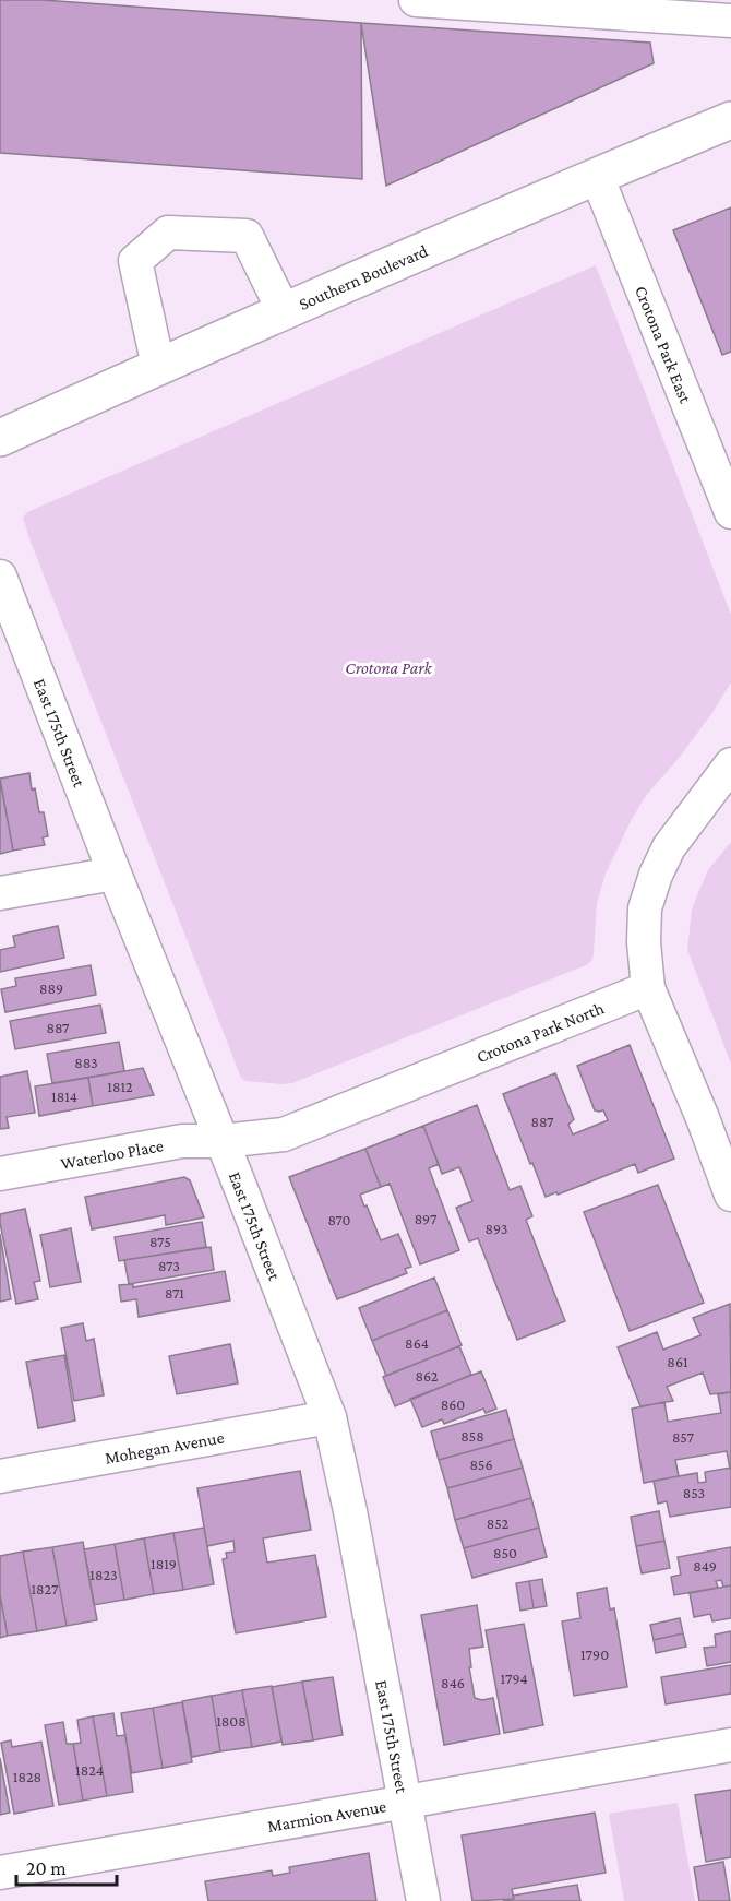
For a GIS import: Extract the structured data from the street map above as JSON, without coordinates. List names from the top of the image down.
{
  "streets": {
    "main road": ["Southern Boulevard"],
    "street": [
      "Crotona Park East",
      "East 175th Street",
      "Crotona Park North",
      "Waterloo Place",
      "Mohegan Avenue",
      "Marmion Avenue"
    ]
  },
  "crossings": [
    ["Southern Boulevard", "Crotona Park East"],
    ["East 175th Street", "Crotona Park North"],
    ["East 175th Street", "Waterloo Place"],
    ["East 175th Street", "Mohegan Avenue"],
    ["East 175th Street", "Marmion Avenue"],
    ["Crotona Park North", "Waterloo Place"]
  ],
  "parks": ["Crotona Park"],
  "house_numbers": [
    "889",
    "887",
    "883",
    "1812",
    "1814",
    "887",
    "897",
    "870",
    "893",
    "875",
    "873",
    "871",
    "864",
    "861",
    "862",
    "860",
    "858",
    "857",
    "856",
    "853",
    "852",
    "850",
    "1819",
    "849",
    "1823",
    "1827",
    "1790",
    "1794",
    "846",
    "1808",
    "1824",
    "1828"
  ],
  "scale_bar": "20 m"
}
